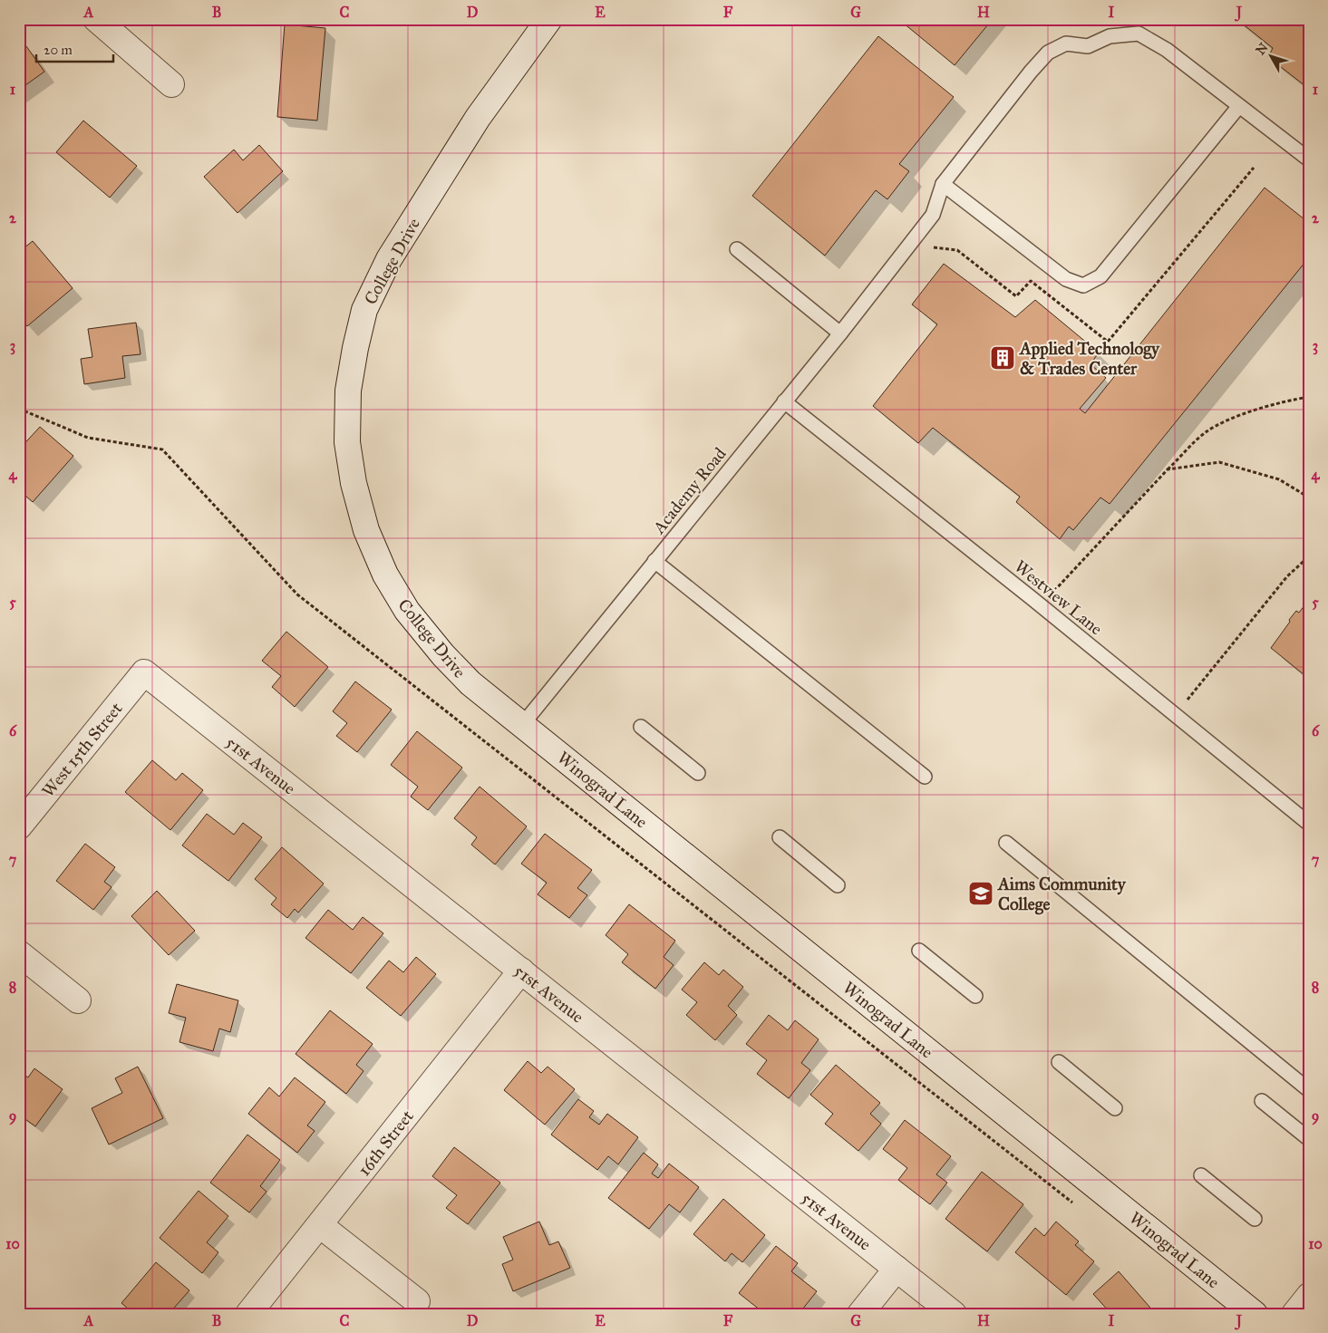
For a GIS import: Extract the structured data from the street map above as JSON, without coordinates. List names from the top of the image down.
{
  "streets": {
    "street": [
      "College Drive",
      "West 15th Street",
      "51st Avenue",
      "Winograd Lane",
      "16th Street"
    ],
    "lane": ["Academy Road", "Westview Lane"]
  },
  "crossings": [
    ["College Drive", "Academy Road"],
    ["College Drive", "Winograd Lane"],
    ["Academy Road", "Westview Lane"],
    ["Academy Road", "Winograd Lane"],
    ["West 15th Street", "51st Avenue"],
    ["51st Avenue", "16th Street"]
  ],
  "places": {
    "building": ["Applied Technology & Trades Center"],
    "school or university": ["Aims Community College"]
  },
  "scale_bar": "20 m",
  "north": "top left",
  "grid": {
    "columns": [
      "A",
      "B",
      "C",
      "D",
      "E",
      "F",
      "G",
      "H",
      "I",
      "J"
    ],
    "rows": [
      "1",
      "2",
      "3",
      "4",
      "5",
      "6",
      "7",
      "8",
      "9",
      "10"
    ]
  }
}
